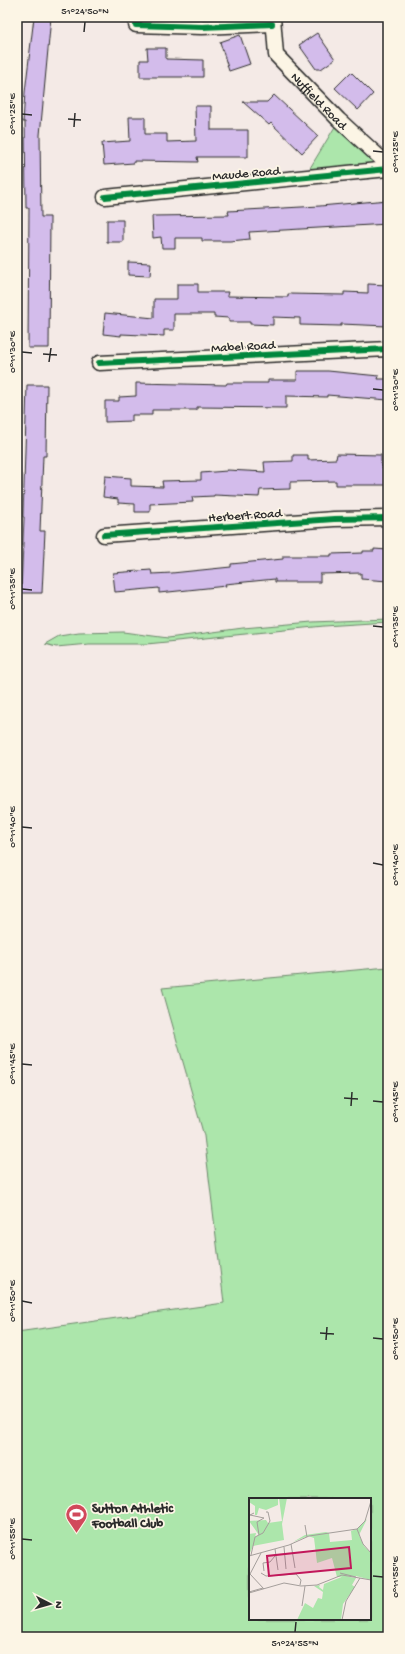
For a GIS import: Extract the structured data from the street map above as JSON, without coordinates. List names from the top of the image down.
{
  "streets": {
    "street": [
      "Nuffield Road",
      "Maude Road",
      "Mabel Road",
      "Herbert Road"
    ]
  },
  "places": {
    "sports": ["Sutton Athletic Football Club"]
  },
  "north": "right",
  "coordinates": [
    "51°24'50\"N",
    "0°11'25\"E",
    "0°11'30\"E",
    "0°11'35\"E",
    "0°11'40\"E",
    "0°11'45\"E",
    "0°11'50\"E",
    "0°11'55\"E",
    "51°24'55\"N"
  ]
}
